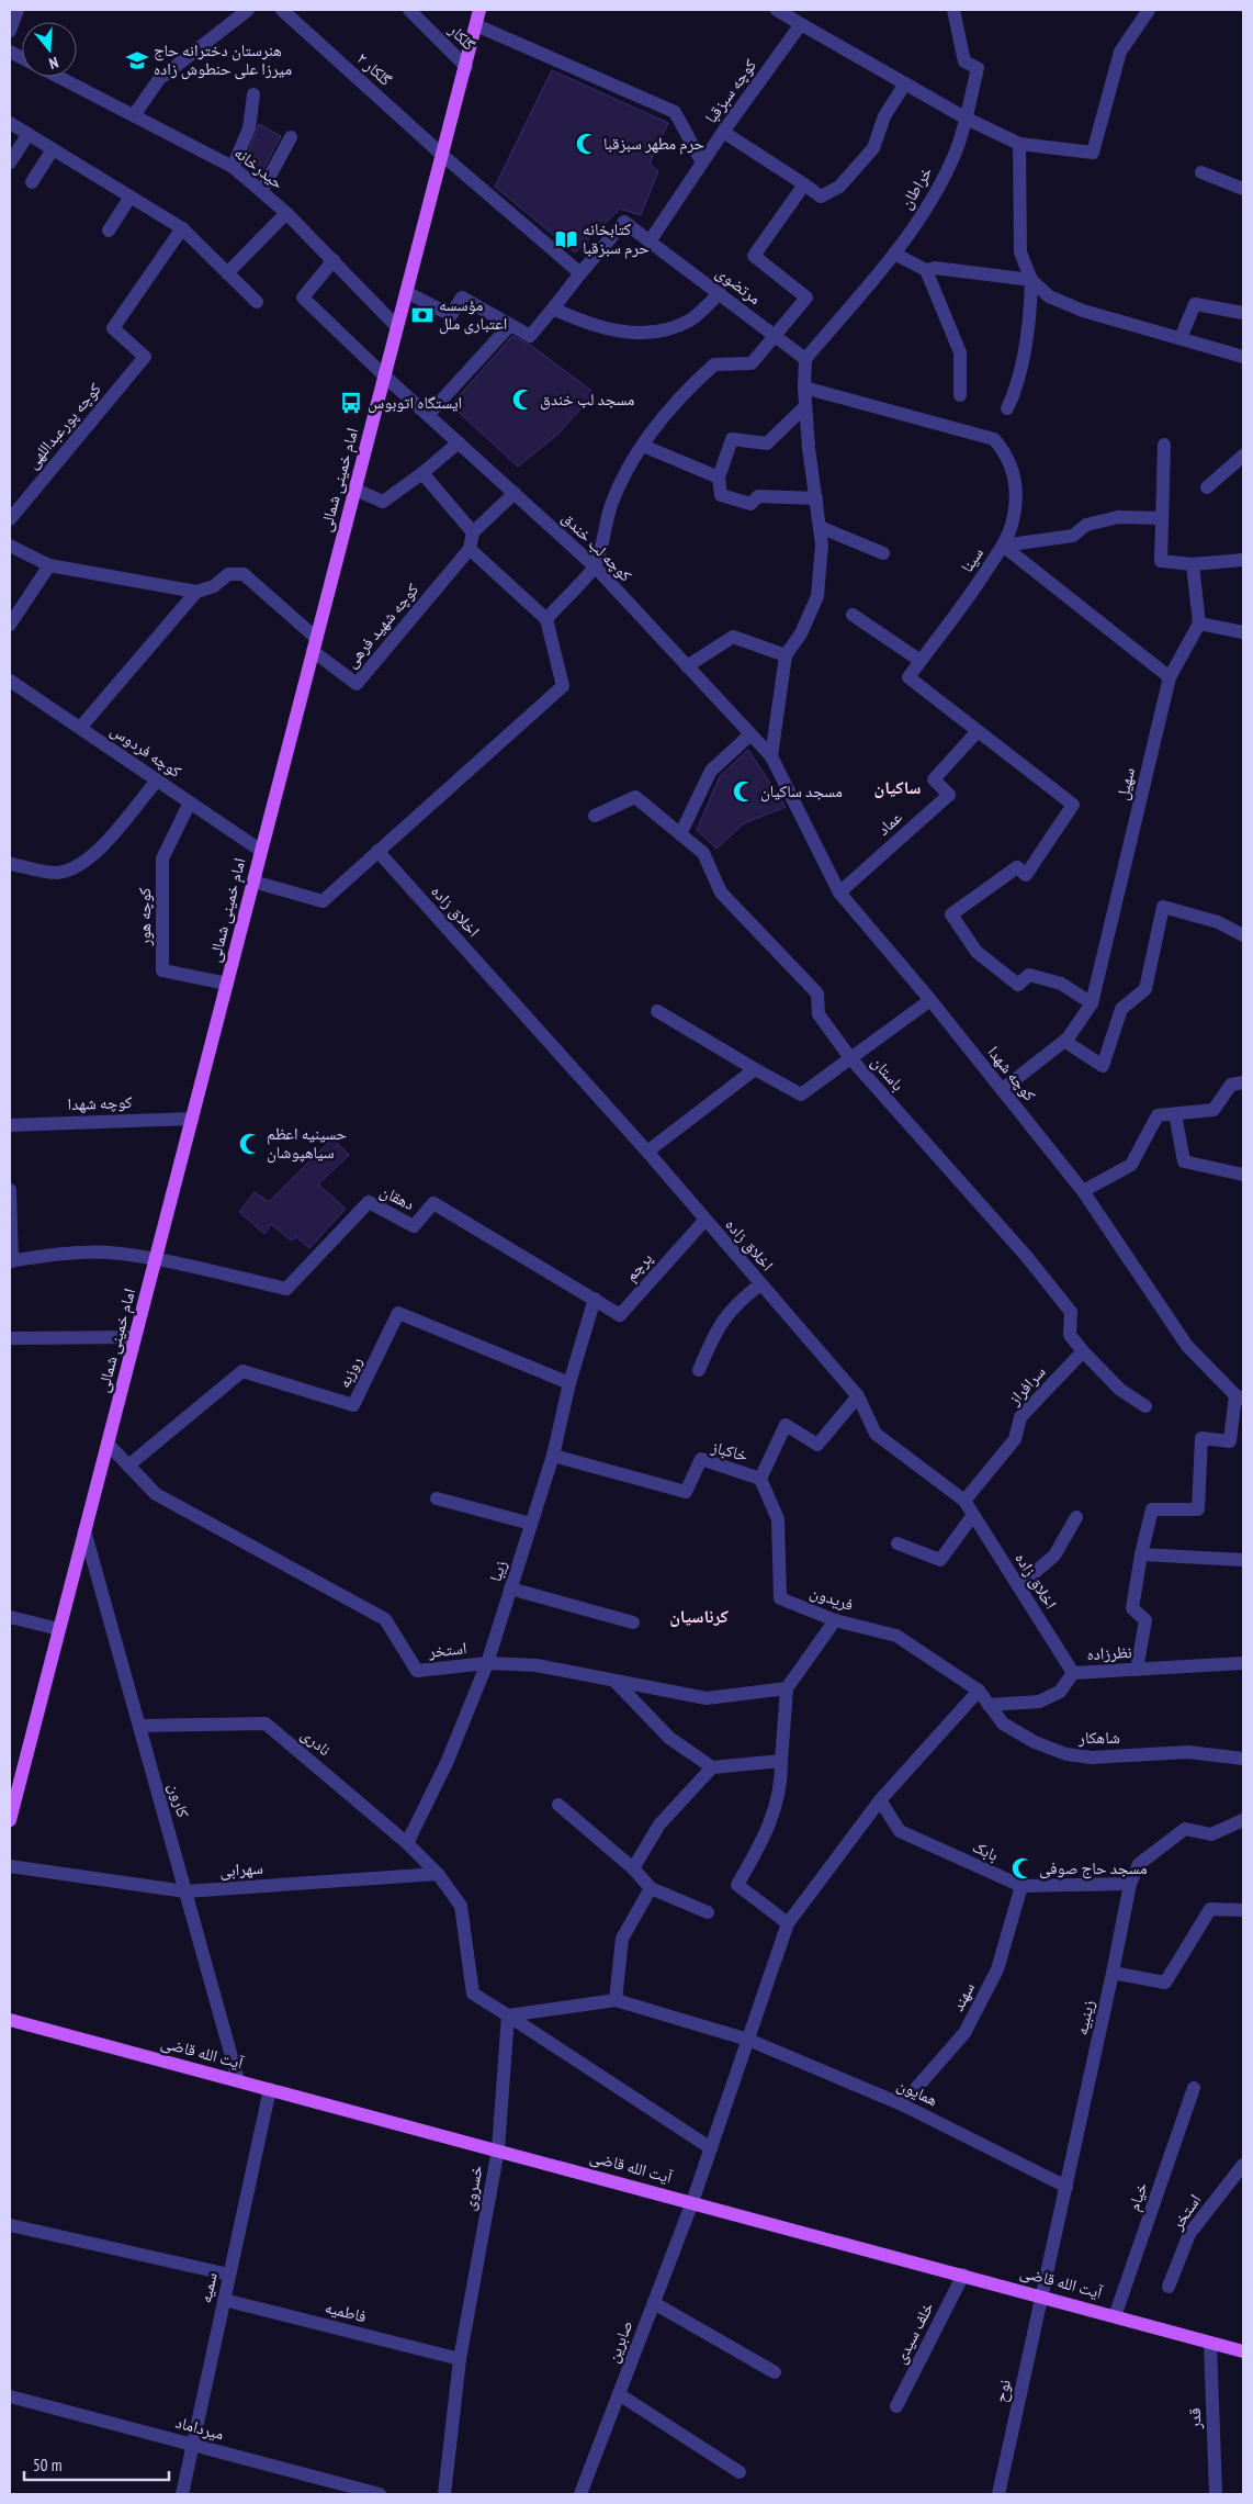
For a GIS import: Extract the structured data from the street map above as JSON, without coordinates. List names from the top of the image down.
{
  "streets": {
    "main road": ["امام خمینی شمالی", "آیت الله قاضی"],
    "street": [
      "گلکار",
      "گلکار ۲",
      "کوچه سبزقبا",
      "حیدرخانه",
      "خراطان",
      "مرتضوی",
      "کوچه پورعبداللهی",
      "کوچه لب خندق",
      "سینا",
      "کوچه شهید فرهی",
      "کوچه فردوس",
      "سهیل",
      "عماد",
      "اخلاق زاده",
      "کوچه هور",
      "باستان",
      "کوچه شهدا",
      "دهقان",
      "پرچم",
      "روزبه",
      "سرافراز",
      "خاکباز",
      "زیبا",
      "فریدون",
      "استخر",
      "نظرزاده",
      "شاهکار",
      "نادری",
      "کارون",
      "بابک",
      "سهرابی",
      "سهند",
      "زینبیه",
      "همایون",
      "خسروی",
      "خیام",
      "سمیه",
      "فاطمیه",
      "خلف سیدی",
      "صابرین",
      "نوح",
      "قدر",
      "میرداماد"
    ]
  },
  "crossings": [
    ["گلکار", "امام خمینی شمالی"],
    ["گلکار ۲", "امام خمینی شمالی"],
    ["کوچه سبزقبا", "مرتضوی"],
    ["حیدرخانه", "امام خمینی شمالی"],
    ["حیدرخانه", "کوچه لب خندق"],
    ["خراطان", "مرتضوی"],
    ["امام خمینی شمالی", "کوچه لب خندق"],
    ["امام خمینی شمالی", "کوچه شهید فرهی"],
    ["امام خمینی شمالی", "کوچه فردوس"],
    ["امام خمینی شمالی", "کوچه هور"],
    ["امام خمینی شمالی", "کوچه شهدا"],
    ["امام خمینی شمالی", "دهقان"],
    ["امام خمینی شمالی", "استخر"],
    ["امام خمینی شمالی", "کارون"],
    ["کوچه لب خندق", "کوچه شهدا"],
    ["سینا", "سهیل"],
    ["سینا", "عماد"],
    ["کوچه فردوس", "کوچه هور"],
    ["سهیل", "کوچه شهدا"],
    ["عماد", "کوچه شهدا"],
    ["اخلاق زاده", "پرچم"],
    ["اخلاق زاده", "سرافراز"],
    ["اخلاق زاده", "خاکباز"],
    ["اخلاق زاده", "نظرزاده"],
    ["باستان", "سرافراز"],
    ["دهقان", "پرچم"],
    ["دهقان", "زیبا"],
    ["پرچم", "زیبا"],
    ["روزبه", "زیبا"],
    ["روزبه", "استخر"],
    ["خاکباز", "زیبا"],
    ["خاکباز", "فریدون"],
    ["زیبا", "استخر"],
    ["زیبا", "نادری"],
    ["فریدون", "شاهکار"],
    ["فریدون", "صابرین"],
    ["نظرزاده", "شاهکار"],
    ["شاهکار", "صابرین"],
    ["نادری", "کارون"],
    ["نادری", "سهرابی"],
    ["کارون", "سهرابی"],
    ["کارون", "آیت الله قاضی"],
    ["بابک", "سهند"],
    ["بابک", "زینبیه"],
    ["بابک", "صابرین"],
    ["سهند", "همایون"],
    ["زینبیه", "آیت الله قاضی"],
    ["زینبیه", "همایون"],
    ["زینبیه", "نوح"],
    ["آیت الله قاضی", "خسروی"],
    ["آیت الله قاضی", "خیام"],
    ["آیت الله قاضی", "سمیه"],
    ["آیت الله قاضی", "خلف سیدی"],
    ["آیت الله قاضی", "صابرین"],
    ["آیت الله قاضی", "نوح"],
    ["آیت الله قاضی", "قدر"],
    ["همایون", "صابرین"],
    ["خسروی", "فاطمیه"],
    ["سمیه", "فاطمیه"],
    ["سمیه", "میرداماد"]
  ],
  "districts": ["ساکیان", "کرناسیان"],
  "places": {
    "school or university": ["هنرستان دخترانه حاج میرزا علی حنطوش زاده"],
    "mosque": [
      "حرم مطهر سبزقبا",
      "مسجد لب خندق",
      "مسجد ساکیان",
      "حسینیه اعظم سیاهپوشان",
      "مسجد حاج صوفی"
    ],
    "library": ["کتابخانه حرم سبزقبا"],
    "bank": ["مؤسسه اعتباری ملل"],
    "bus stop": ["ایستگاه اتوبوس"]
  },
  "scale_bar": "50 m",
  "north": "bottom"
}
